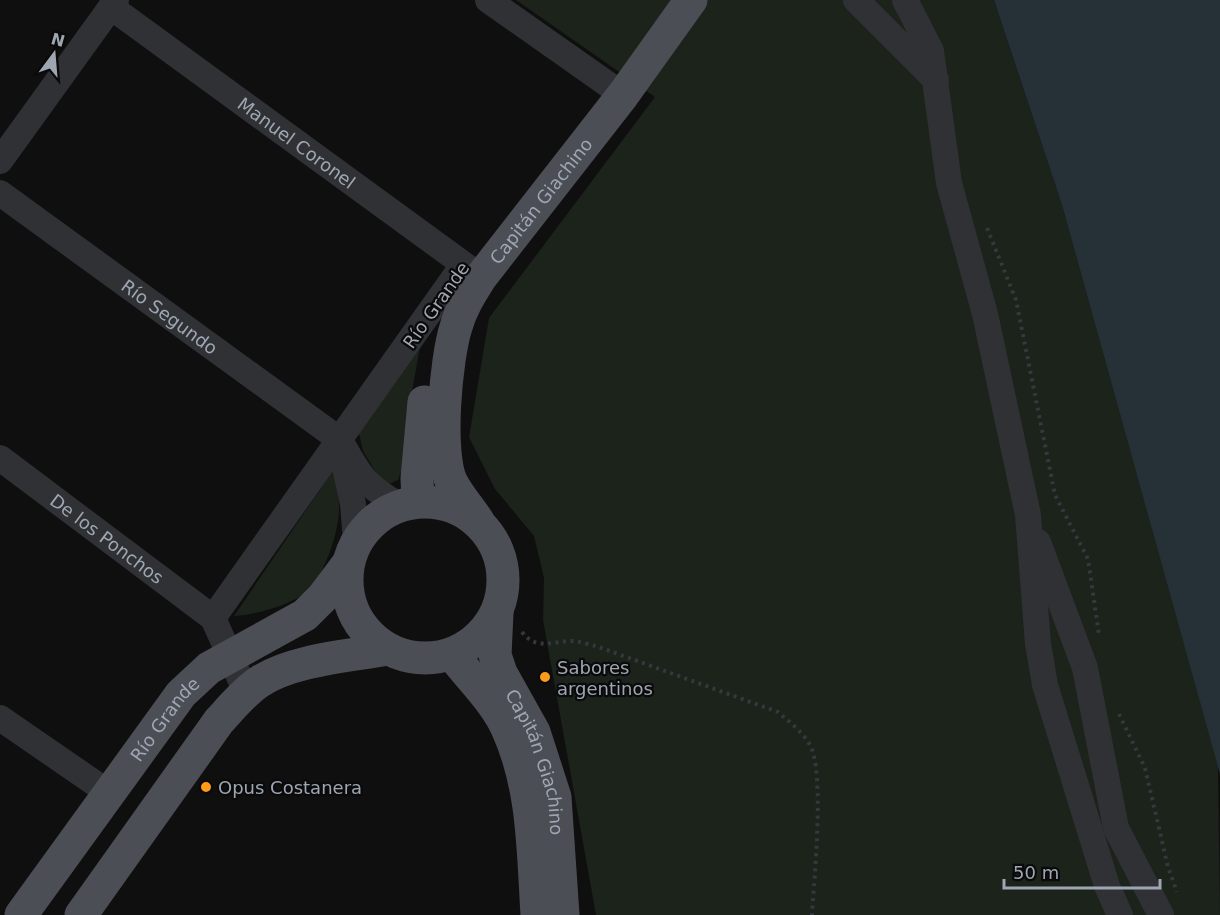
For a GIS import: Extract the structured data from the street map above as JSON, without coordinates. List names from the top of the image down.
{
  "streets": {
    "main road": ["Capitán Giachino", "Río Grande"],
    "street": ["Manuel Coronel", "Río Segundo", "De los Ponchos"]
  },
  "crossings": [
    ["Manuel Coronel", "Capitán Giachino"],
    ["Manuel Coronel", "Río Grande"],
    ["Capitán Giachino", "Río Grande"],
    ["Río Grande", "Río Segundo"],
    ["Río Grande", "De los Ponchos"]
  ],
  "places": ["Sabores argentinos", "Opus Costanera"],
  "scale_bar": "50 m",
  "north": "top"
}
